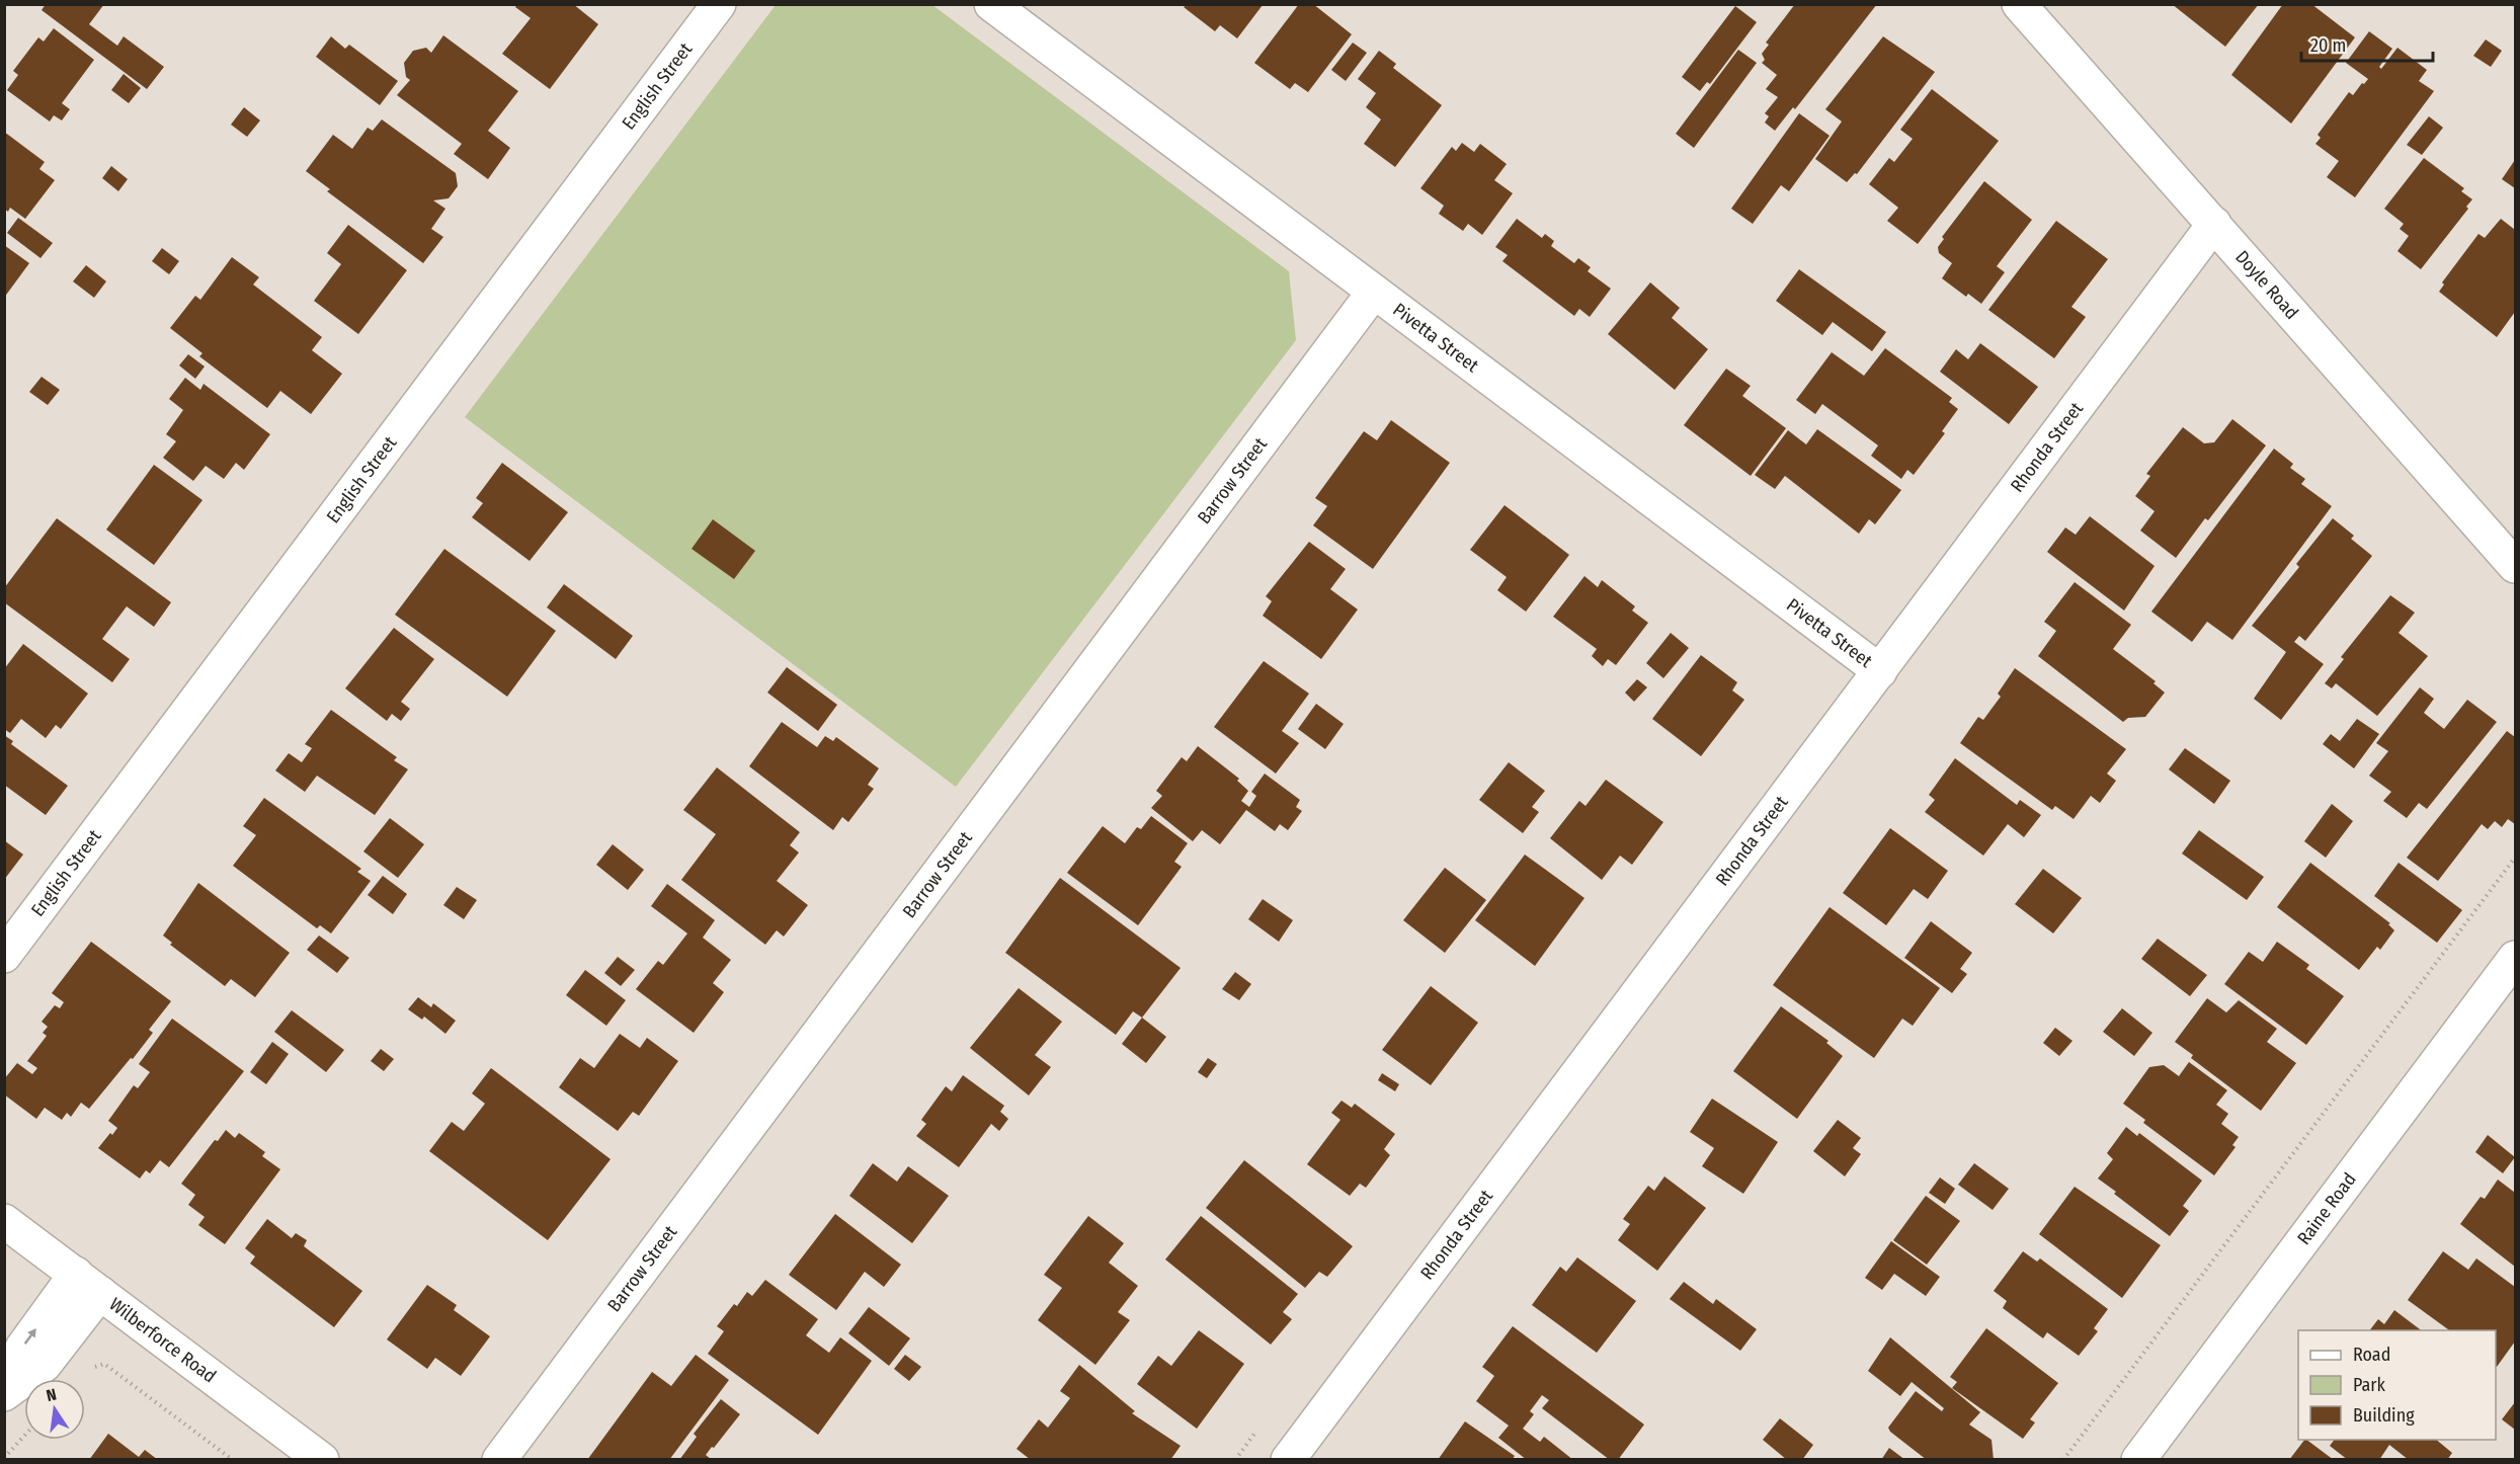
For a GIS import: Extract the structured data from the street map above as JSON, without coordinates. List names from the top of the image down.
{
  "streets": {
    "street": [
      "English Street",
      "Doyle Road",
      "Pivetta Street",
      "Rhonda Street",
      "Barrow Street",
      "Raine Road",
      "Wilberforce Road"
    ]
  },
  "crossings": [
    ["Doyle Road", "Rhonda Street"],
    ["Pivetta Street", "Rhonda Street"],
    ["Pivetta Street", "Barrow Street"]
  ],
  "legend": ["Road", "Park", "Building"],
  "scale_bar": "20 m",
  "north": "top"
}
